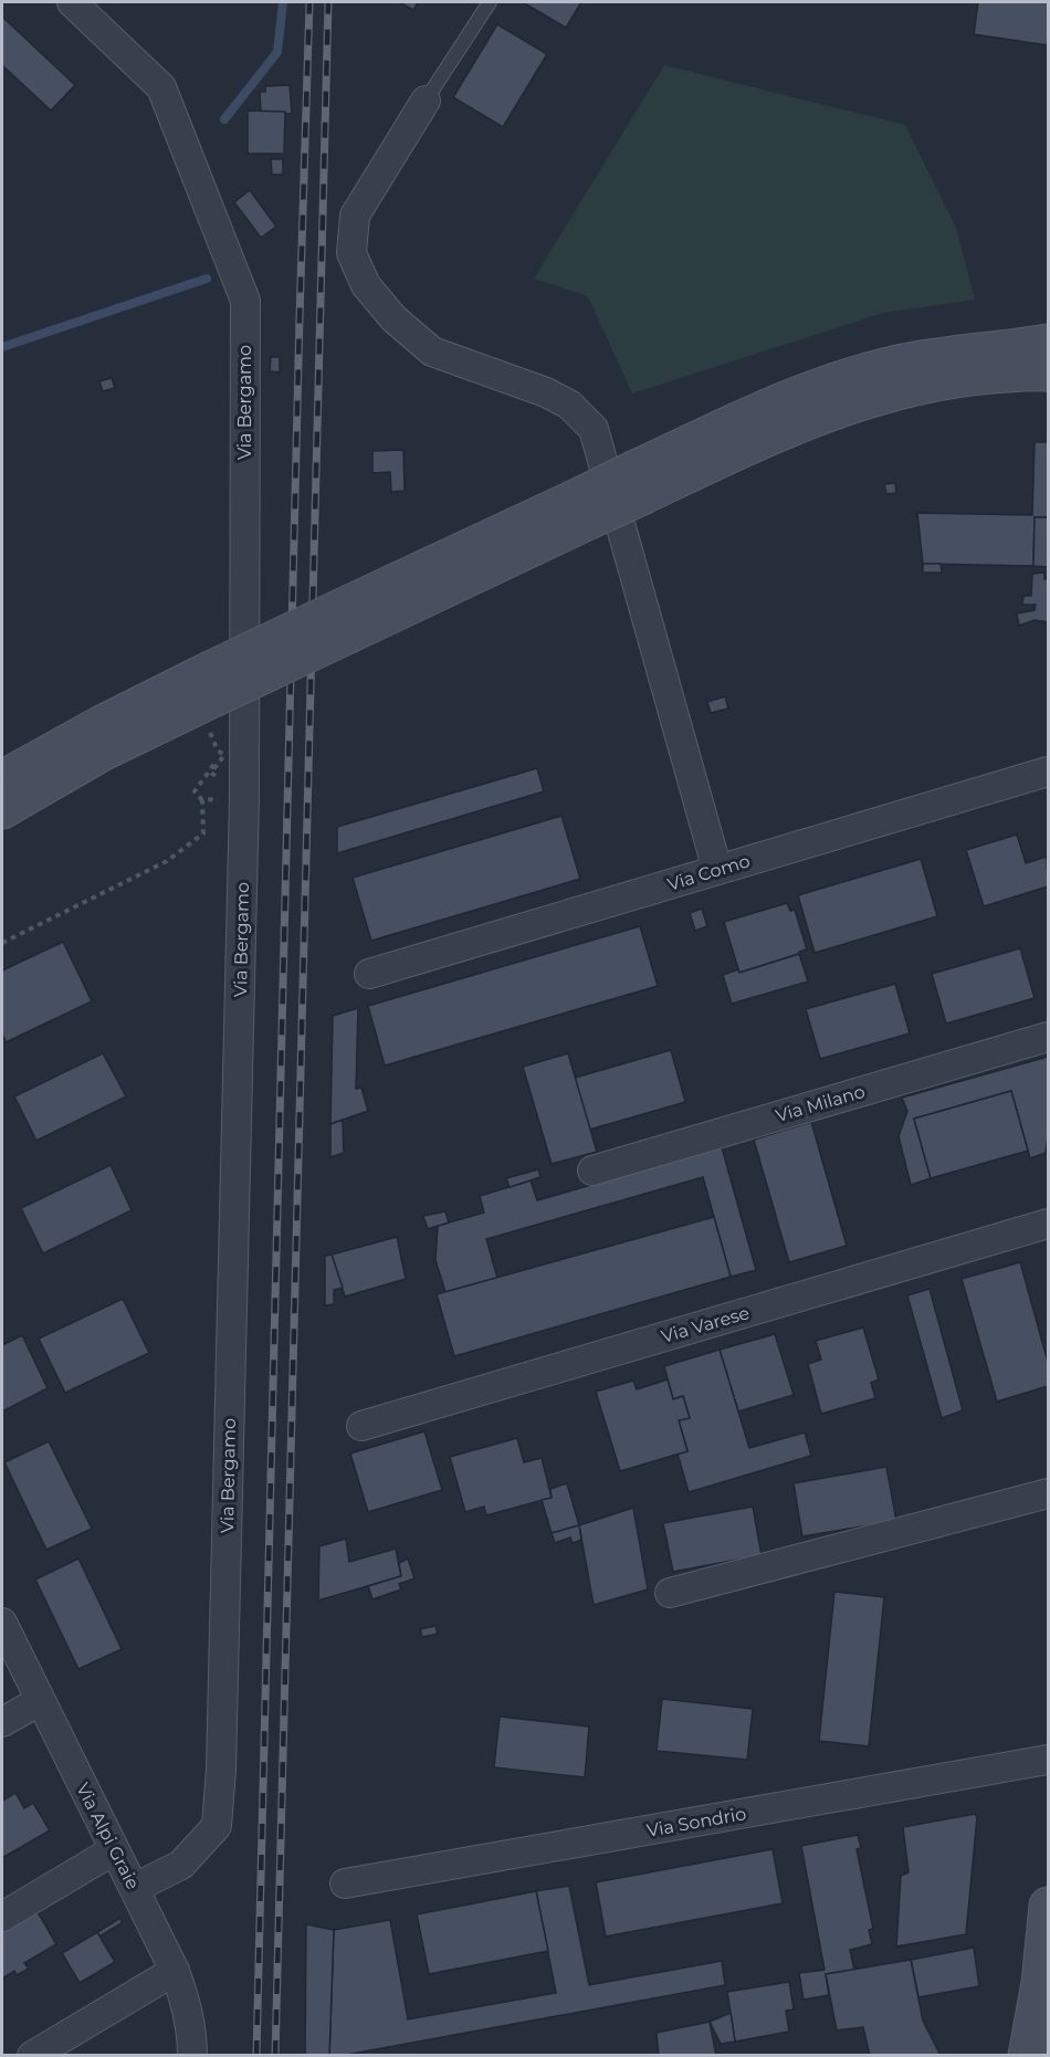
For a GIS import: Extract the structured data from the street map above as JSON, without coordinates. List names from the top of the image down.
{
  "streets": {
    "street": [
      "Via Bergamo",
      "Via Como",
      "Via Milano",
      "Via Varese",
      "Via Sondrio",
      "Via Alpi Graie"
    ]
  },
  "crossings": [
    ["Via Bergamo", "Via Alpi Graie"]
  ]
}
